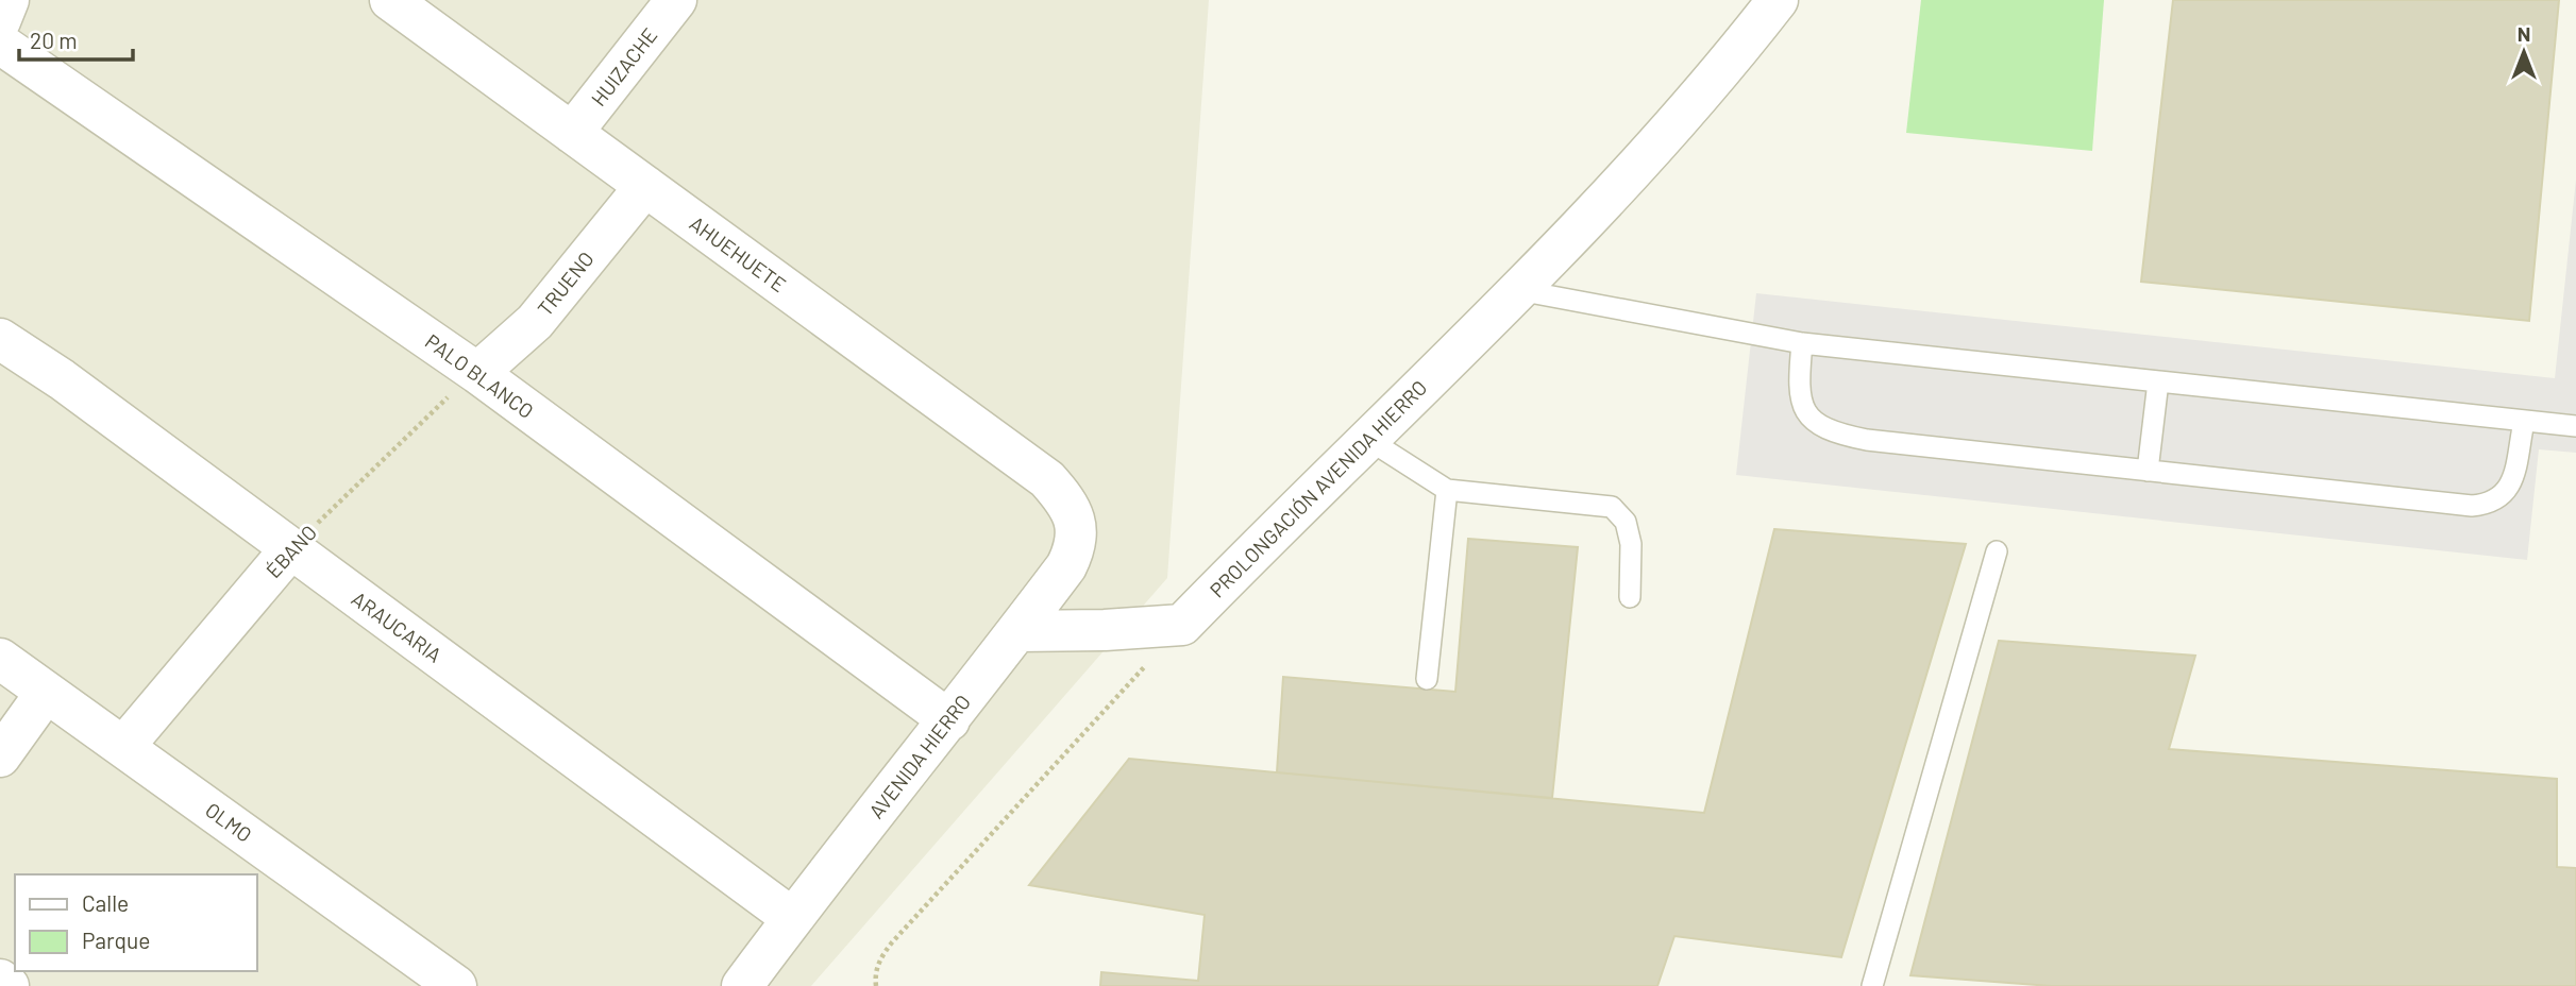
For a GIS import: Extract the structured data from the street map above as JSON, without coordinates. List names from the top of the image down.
{
  "streets": {
    "street": [
      "HUIZACHE",
      "AHUEHUETE",
      "TRUENO",
      "PALO BLANCO",
      "PROLONGACIÓN AVENIDA HIERRO",
      "ÉBANO",
      "ARAUCARIA",
      "AVENIDA HIERRO",
      "OLMO"
    ]
  },
  "crossings": [
    ["HUIZACHE", "AHUEHUETE"],
    ["AHUEHUETE", "TRUENO"],
    ["AHUEHUETE", "AVENIDA HIERRO"],
    ["TRUENO", "PALO BLANCO"],
    ["TRUENO", "ÉBANO"],
    ["PALO BLANCO", "ÉBANO"],
    ["PALO BLANCO", "AVENIDA HIERRO"],
    ["ÉBANO", "ARAUCARIA"],
    ["ÉBANO", "OLMO"],
    ["ARAUCARIA", "AVENIDA HIERRO"]
  ],
  "legend": ["Calle", "Parque"],
  "scale_bar": "20 m",
  "north": "top"
}
